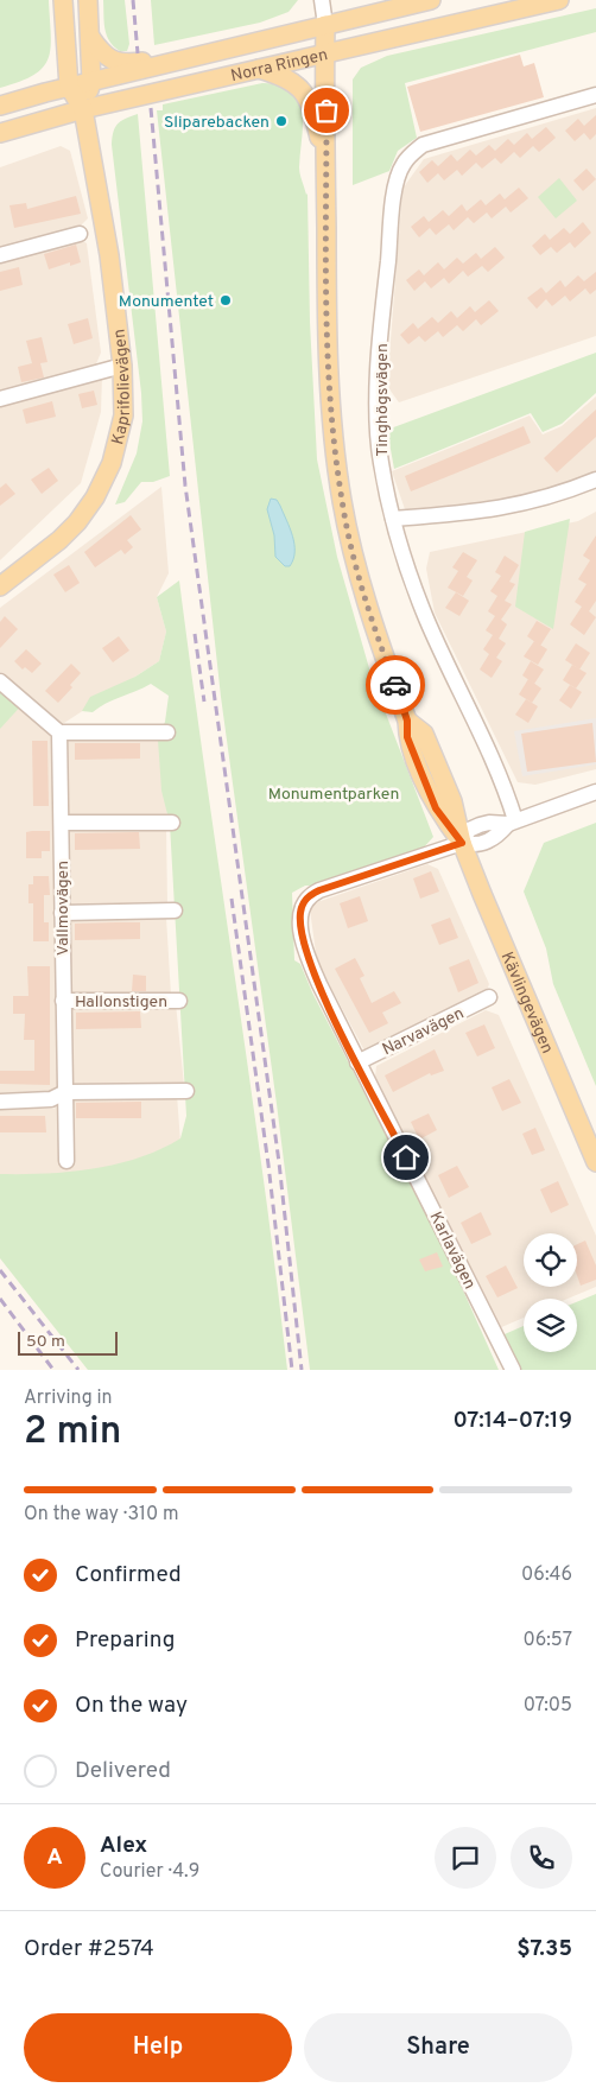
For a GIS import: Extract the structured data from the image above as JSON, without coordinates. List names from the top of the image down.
{
  "streets": {
    "main road": ["Norra Ringen", "Kaprifolievägen", "Kävlingevägen"],
    "street": [
      "Tinghögsvägen",
      "Vallmovägen",
      "Hallonstigen",
      "Narvavägen",
      "Karlavägen"
    ]
  },
  "crossings": [
    ["Norra Ringen", "Kaprifolievägen"],
    ["Norra Ringen", "Kävlingevägen"],
    ["Vallmovägen", "Hallonstigen"],
    ["Kävlingevägen", "Karlavägen"],
    ["Narvavägen", "Karlavägen"]
  ],
  "parks": ["Monumentparken"],
  "places": ["Sliparebacken", "Monumentet"],
  "scale_bar": "50 m",
  "page": {
    "scale": "50 m",
    "heading": ["2 min", "Arriving in", "07:14–07:19"],
    "panel": [
      "Alex",
      "Courier · 4.9",
      "Order #2574",
      "$7.35"
    ],
    "bar": "On the way · 310 m",
    "list": [
      ["Confirmed", "06:46"],
      ["Preparing", "06:57"],
      ["On the way", "07:05"],
      "Delivered"
    ],
    "round": "A",
    "buttons": ["Help", "Share"]
  }
}
